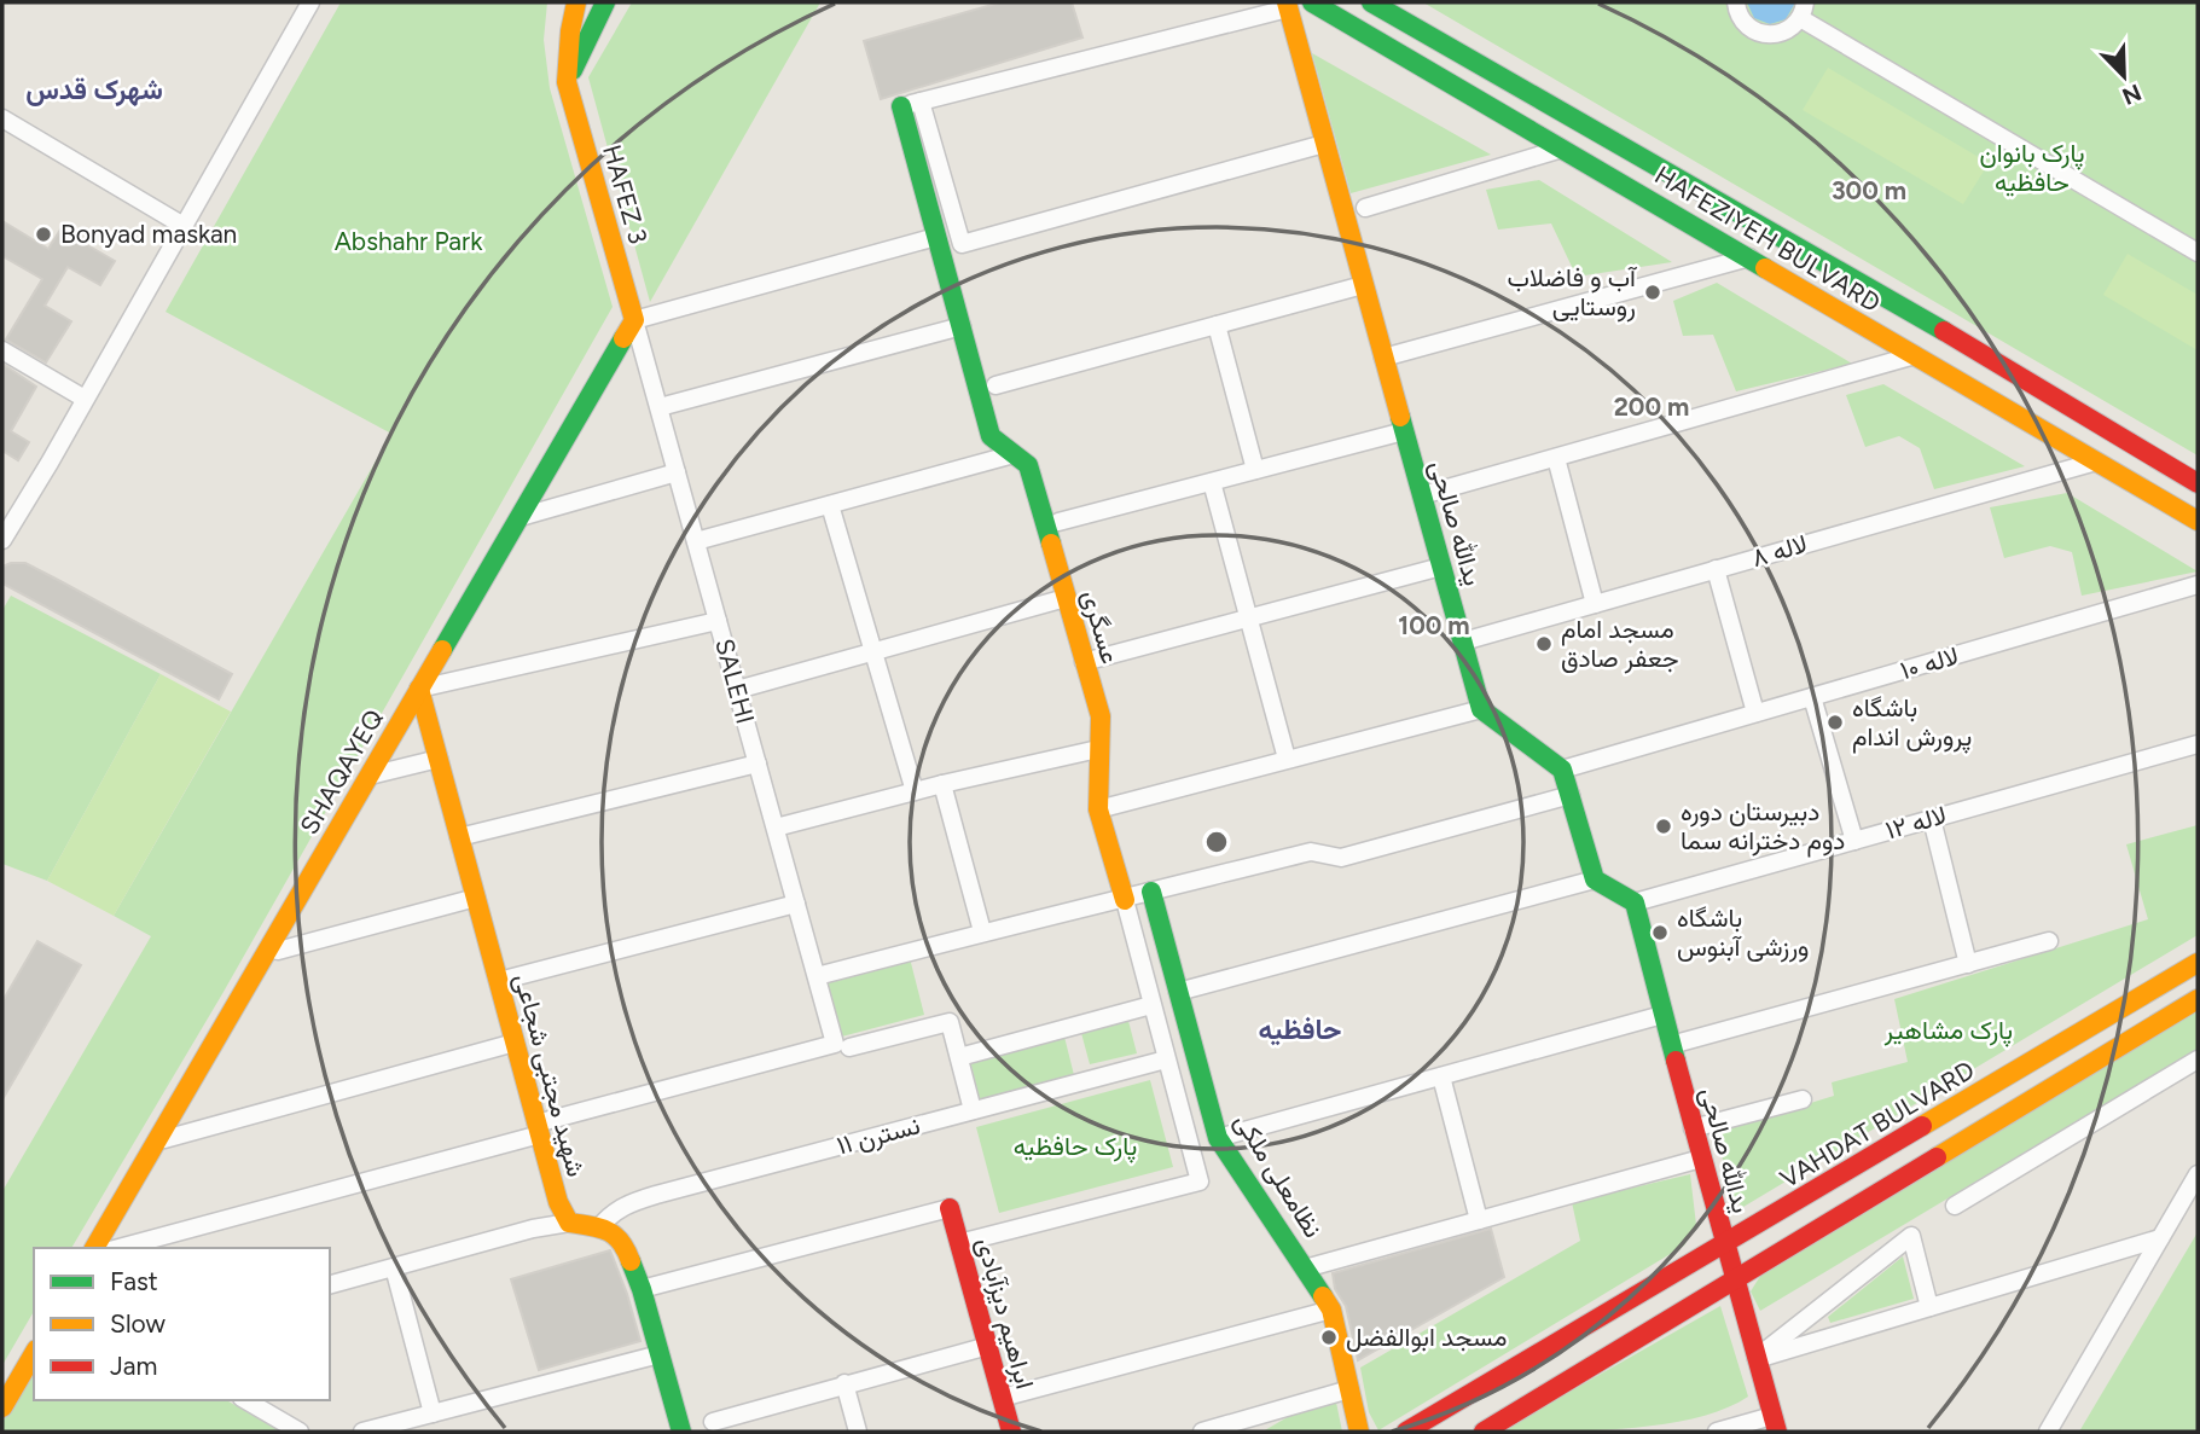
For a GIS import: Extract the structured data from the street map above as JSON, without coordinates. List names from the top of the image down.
{
  "streets": {
    "street": [
      "HAFEZ 3",
      "HAFEZIYEH BULVARD",
      "یدالله صالحی",
      "لاله ۸",
      "عسگری",
      "لاله ۱۰",
      "SALEHI",
      "SHAQAYEQ",
      "لاله ۱۲",
      "شهید مجتبی شجاعی",
      "VAHDAT BULVARD",
      "نسترن ۱۱",
      "نظامعلی ملکی",
      "ابراهیم دیزآبادی"
    ]
  },
  "crossings": [
    ["HAFEZ 3", "SALEHI"],
    ["HAFEZ 3", "SHAQAYEQ"],
    ["HAFEZIYEH BULVARD", "لاله ۸"],
    ["یدالله صالحی", "لاله ۸"],
    ["یدالله صالحی", "لاله ۱۲"],
    ["یدالله صالحی", "VAHDAT BULVARD"],
    ["عسگری", "نسترن ۱۱"],
    ["عسگری", "ابراهیم دیزآبادی"],
    ["SALEHI", "SHAQAYEQ"],
    ["SHAQAYEQ", "شهید مجتبی شجاعی"]
  ],
  "districts": ["شهرک قدس", "حافظیه"],
  "parks": [
    "پارک بانوان حافظیه",
    "Abshahr Park",
    "پارک مشاهیر",
    "پارک حافظیه"
  ],
  "places": [
    "Bonyad maskan",
    "آب و فاضلاب روستایی",
    "مسجد امام جعفر صادق",
    "باشگاه پرورش اندام",
    "دبیرستان دوره دوم دخترانه سما",
    "باشگاه ورزشی آبنوس",
    "مسجد ابوالفضل"
  ],
  "legend": ["Fast", "Slow", "Jam"],
  "north": "bottom right",
  "rings": ["300 m", "200 m", "100 m"]
}
